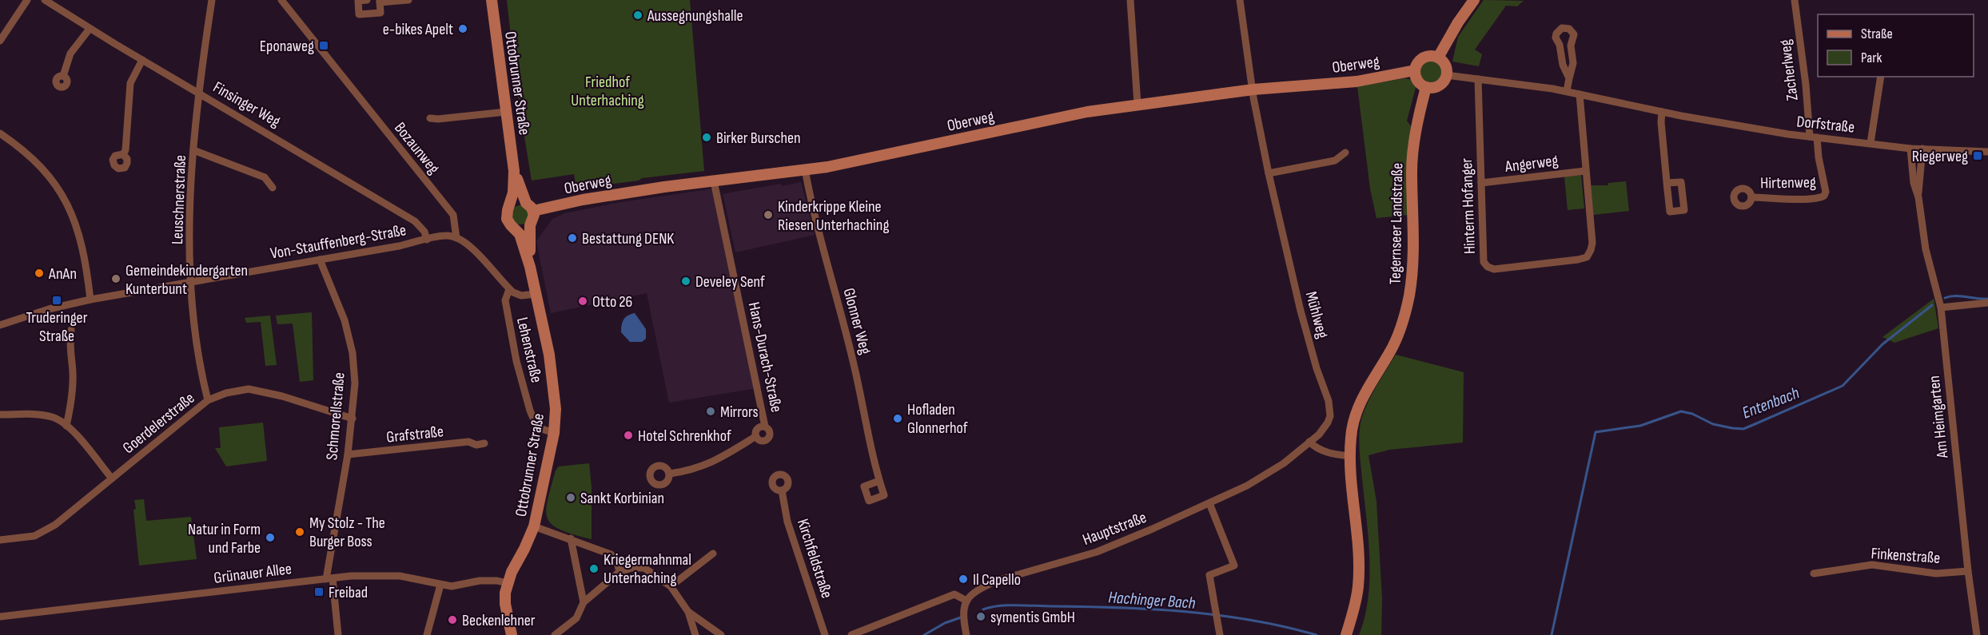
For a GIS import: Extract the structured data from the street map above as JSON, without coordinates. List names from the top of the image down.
{
  "streets": {
    "main road": ["Oberweg", "Ottobrunner Straße", "Tegernseer Landstraße"],
    "street": [
      "Zacherlweg",
      "Finsinger Weg",
      "Dorfstraße",
      "Bozaunweg",
      "Angerweg",
      "Hirtenweg",
      "Leuschnerstraße",
      "Hinterm Hofanger",
      "Von-Stauffenberg-Straße",
      "Mühlweg",
      "Glonner Weg",
      "Lehenstraße",
      "Hans-Durach-Straße",
      "Schmorellstraße",
      "Am Heimgarten",
      "Goerdelerstraße",
      "Grafstraße",
      "Hauptstraße",
      "Finkenstraße",
      "Kirchfeldstraße",
      "Grünauer Allee"
    ]
  },
  "crossings": [
    ["Oberweg", "Ottobrunner Straße"],
    ["Oberweg", "Dorfstraße"],
    ["Oberweg", "Tegernseer Landstraße"],
    ["Oberweg", "Mühlweg"],
    ["Oberweg", "Glonner Weg"],
    ["Oberweg", "Hans-Durach-Straße"],
    ["Zacherlweg", "Dorfstraße"],
    ["Zacherlweg", "Hirtenweg"],
    ["Ottobrunner Straße", "Lehenstraße"],
    ["Ottobrunner Straße", "Grünauer Allee"],
    ["Finsinger Weg", "Leuschnerstraße"],
    ["Finsinger Weg", "Von-Stauffenberg-Straße"],
    ["Dorfstraße", "Hirtenweg"],
    ["Dorfstraße", "Hinterm Hofanger"],
    ["Dorfstraße", "Tegernseer Landstraße"],
    ["Dorfstraße", "Am Heimgarten"],
    ["Bozaunweg", "Von-Stauffenberg-Straße"],
    ["Angerweg", "Hinterm Hofanger"],
    ["Leuschnerstraße", "Von-Stauffenberg-Straße"],
    ["Leuschnerstraße", "Goerdelerstraße"],
    ["Von-Stauffenberg-Straße", "Schmorellstraße"],
    ["Mühlweg", "Hauptstraße"],
    ["Schmorellstraße", "Goerdelerstraße"],
    ["Schmorellstraße", "Grafstraße"],
    ["Schmorellstraße", "Grünauer Allee"],
    ["Am Heimgarten", "Finkenstraße"]
  ],
  "water": ["Entenbach", "Hachinger Bach"],
  "parks": ["Friedhof Unterhaching"],
  "places": {
    "other": [
      "Aussegnungshalle",
      "e-bikes Apelt",
      "Birker Burschen",
      "Kinderkrippe Kleine Riesen Unterhaching",
      "Bestattung DENK",
      "AnAn",
      "Gemeindekindergarten Kunterbunt",
      "Develey Senf",
      "Otto 26",
      "Mirrors",
      "Hofladen Glonnerhof",
      "Hotel Schrenkhof",
      "Sankt Korbinian",
      "My Stolz - The Burger Boss",
      "Natur in Form und Farbe",
      "Kriegermahnmal Unterhaching",
      "Il Capello",
      "symentis GmbH",
      "Beckenlehner"
    ],
    "transit": [
      "Eponaweg",
      "Riegerweg",
      "Truderinger Straße",
      "Freibad"
    ]
  },
  "legend": ["Straße", "Park"]
}
